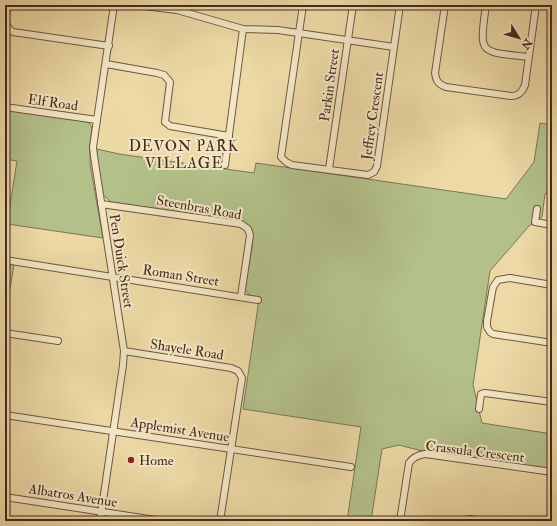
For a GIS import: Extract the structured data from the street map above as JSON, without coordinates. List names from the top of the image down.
{
  "streets": {
    "street": [
      "Parkin Street",
      "Elf Road",
      "Jeffrey Crescent",
      "Steenbras Road",
      "Pen Duick Street",
      "Roman Street",
      "Shayele Road",
      "Applemist Avenue",
      "Crassula Crescent",
      "Albatros Avenue"
    ]
  },
  "crossings": [
    ["Parkin Street", "Jeffrey Crescent"],
    ["Elf Road", "Pen Duick Street"],
    ["Steenbras Road", "Pen Duick Street"],
    ["Steenbras Road", "Roman Street"],
    ["Pen Duick Street", "Roman Street"],
    ["Pen Duick Street", "Shayele Road"],
    ["Pen Duick Street", "Applemist Avenue"],
    ["Pen Duick Street", "Albatros Avenue"],
    ["Shayele Road", "Applemist Avenue"]
  ],
  "districts": ["DEVON PARK VILLAGE"],
  "places": ["Home"],
  "north": "bottom right"
}
